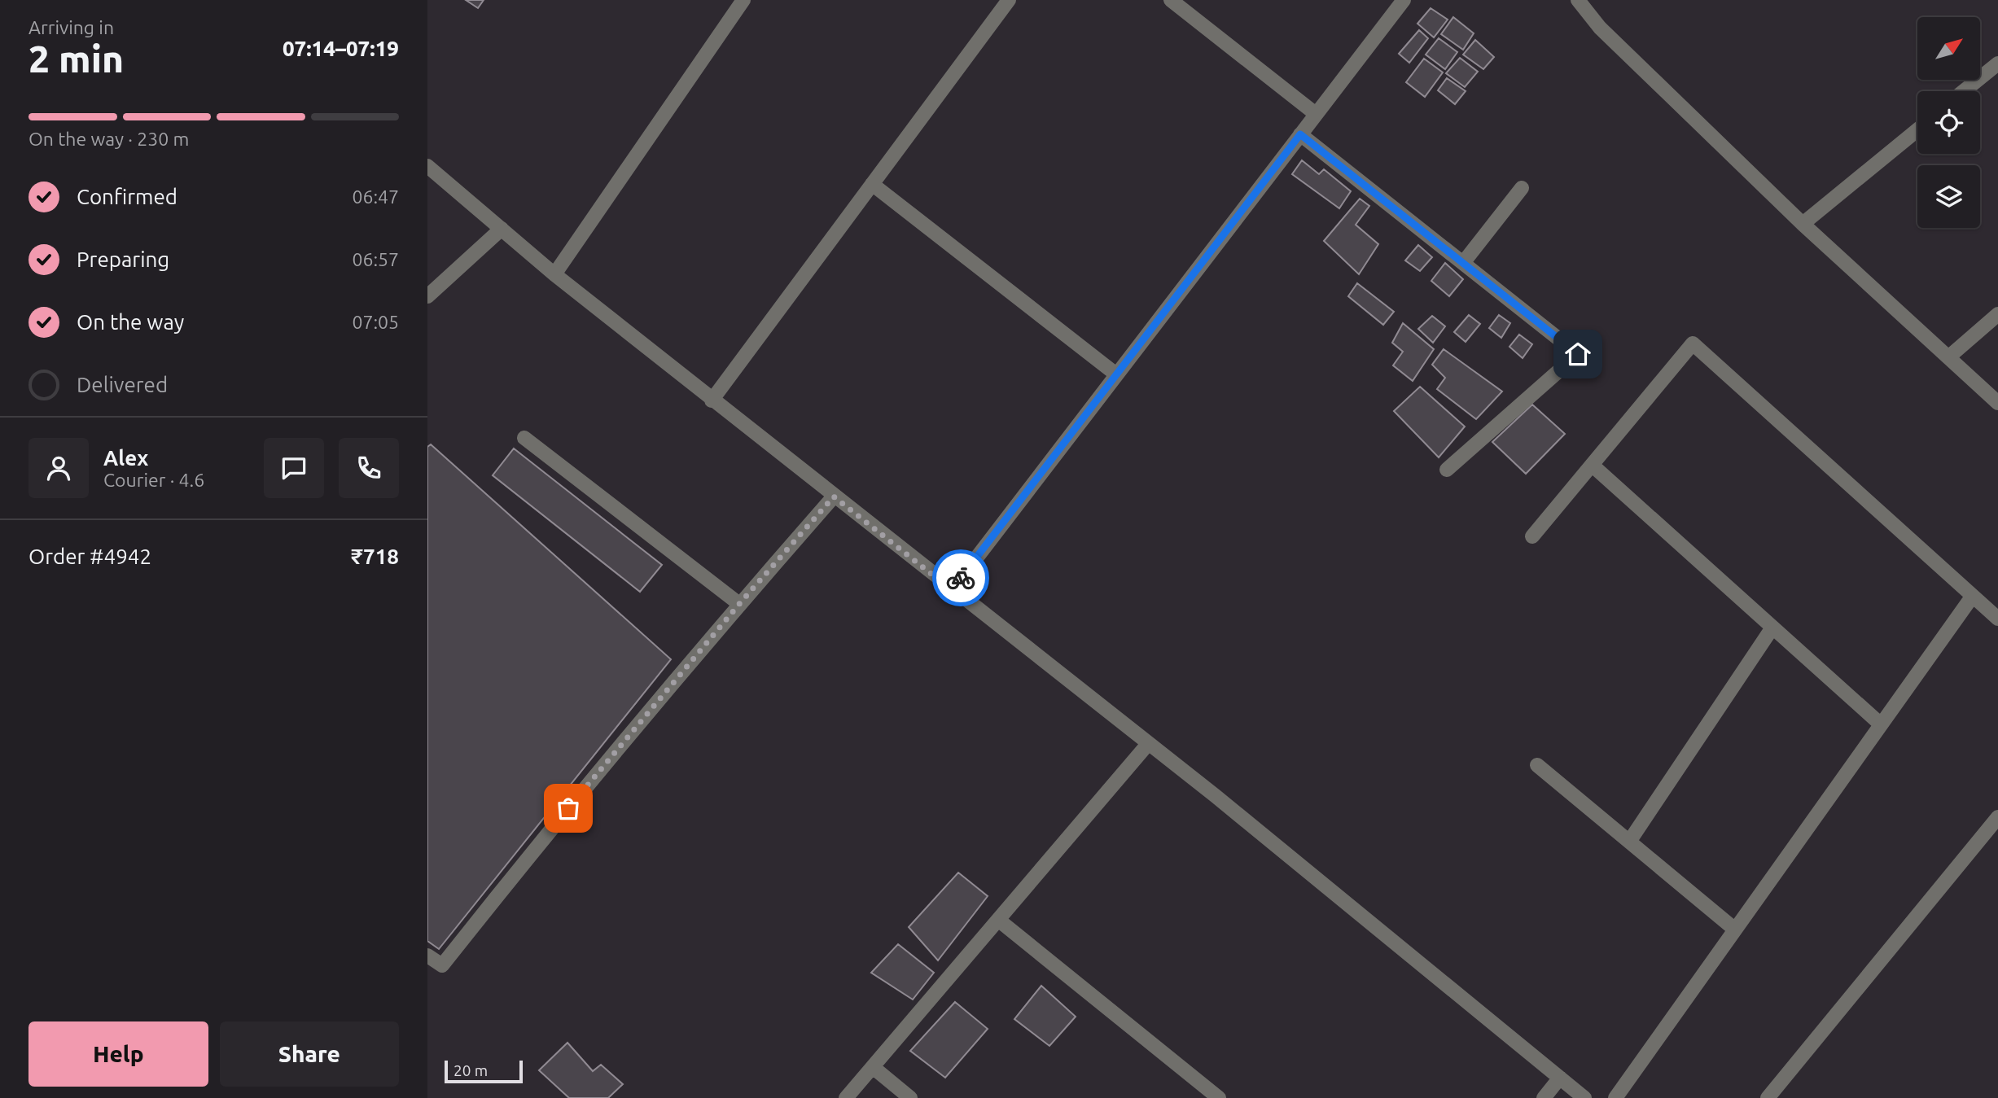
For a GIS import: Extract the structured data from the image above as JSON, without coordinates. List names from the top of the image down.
{
  "scale_bar": "20 m",
  "north": "top right",
  "page": {
    "heading": ["2 min", "Arriving in", "07:14–07:19"],
    "panel": [
      "Alex",
      "Courier · 4.6",
      "Order #4942",
      "₹718"
    ],
    "bar": "On the way · 230 m",
    "list": [
      ["Confirmed", "06:47"],
      ["Preparing", "06:57"],
      ["On the way", "07:05"],
      "Delivered"
    ],
    "buttons": ["Help", "Share"],
    "scale": "20 m"
  }
}
